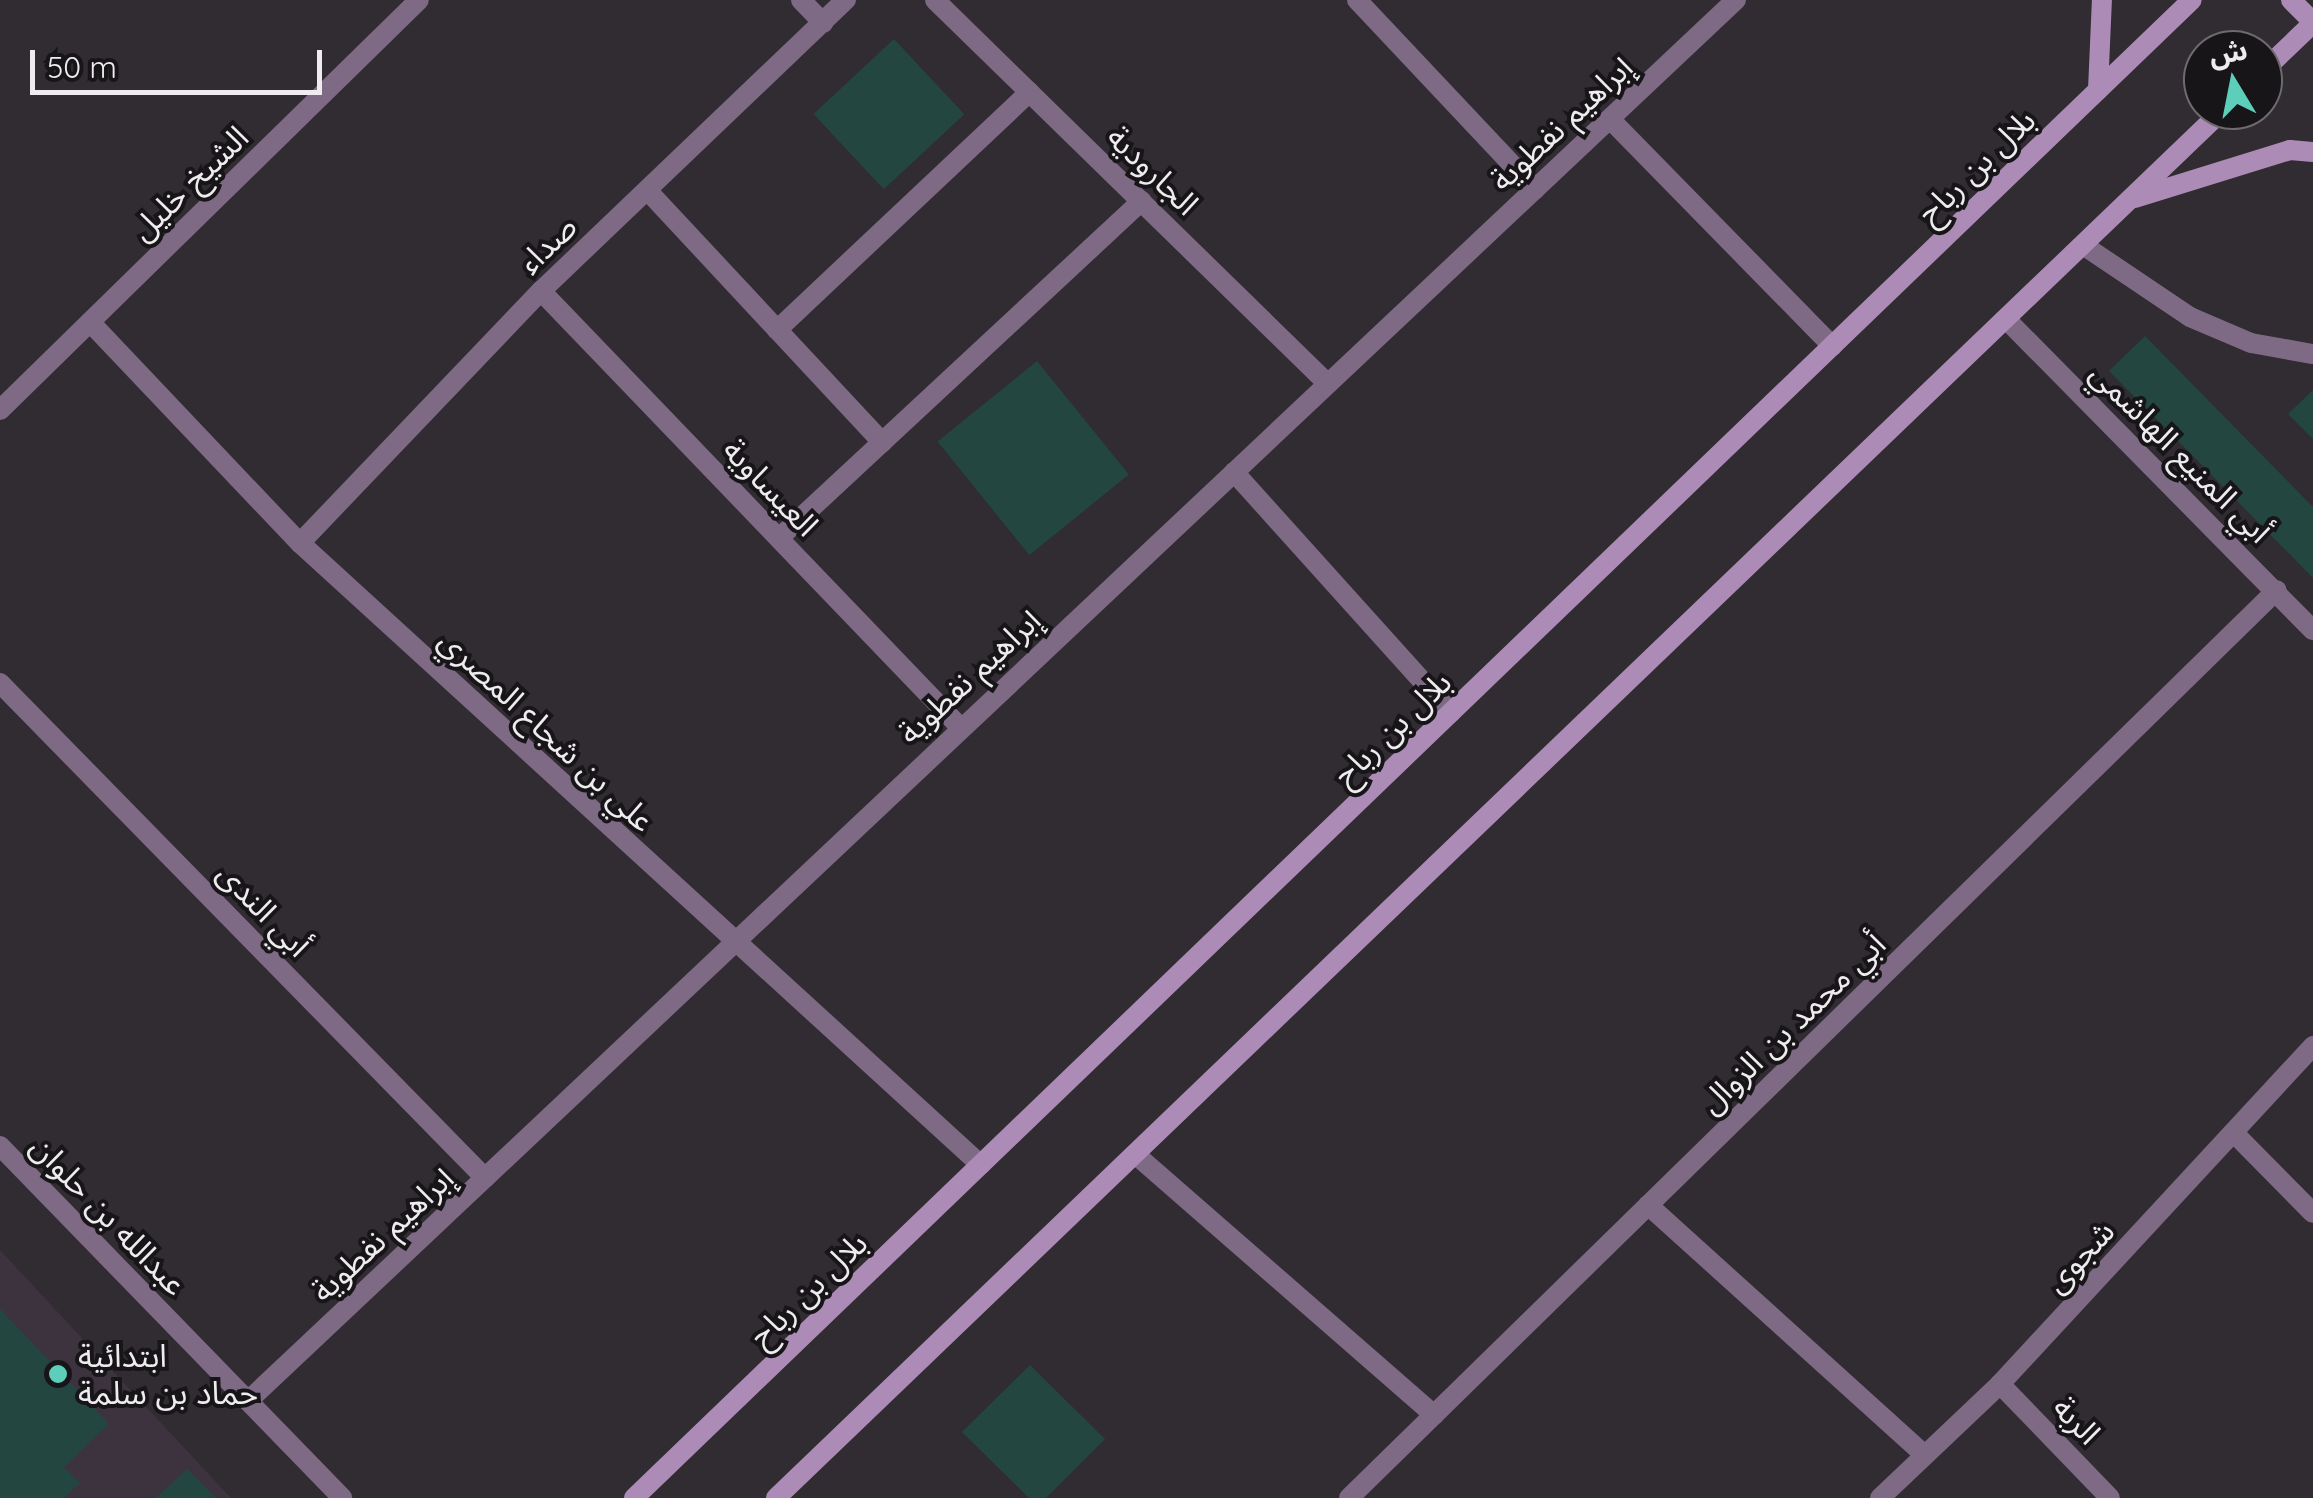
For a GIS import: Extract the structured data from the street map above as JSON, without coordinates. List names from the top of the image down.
{
  "streets": {
    "main road": ["بلال بن رباح"],
    "street": [
      "إبراهيم نفطوية",
      "الجارودية",
      "الشيخ خليل",
      "صداء",
      "أبي المنيع الهاشمي",
      "العيساوية",
      "علي بن شجاع المصري",
      "أبي الندى",
      "أبي محمد بن الزوال",
      "عبدالله بن حلوان",
      "شجوى",
      "الربة"
    ]
  },
  "crossings": [
    ["إبراهيم نفطوية", "الجارودية"],
    ["إبراهيم نفطوية", "العيساوية"],
    ["إبراهيم نفطوية", "علي بن شجاع المصري"],
    ["إبراهيم نفطوية", "أبي الندى"],
    ["إبراهيم نفطوية", "عبدالله بن حلوان"],
    ["بلال بن رباح", "علي بن شجاع المصري"],
    ["الشيخ خليل", "علي بن شجاع المصري"],
    ["صداء", "العيساوية"],
    ["صداء", "علي بن شجاع المصري"],
    ["أبي المنيع الهاشمي", "أبي محمد بن الزوال"],
    ["شجوى", "الربة"]
  ],
  "places": ["ابتدائية حماد بن سلمة"],
  "scale_bar": "50 m",
  "north": "top"
}
